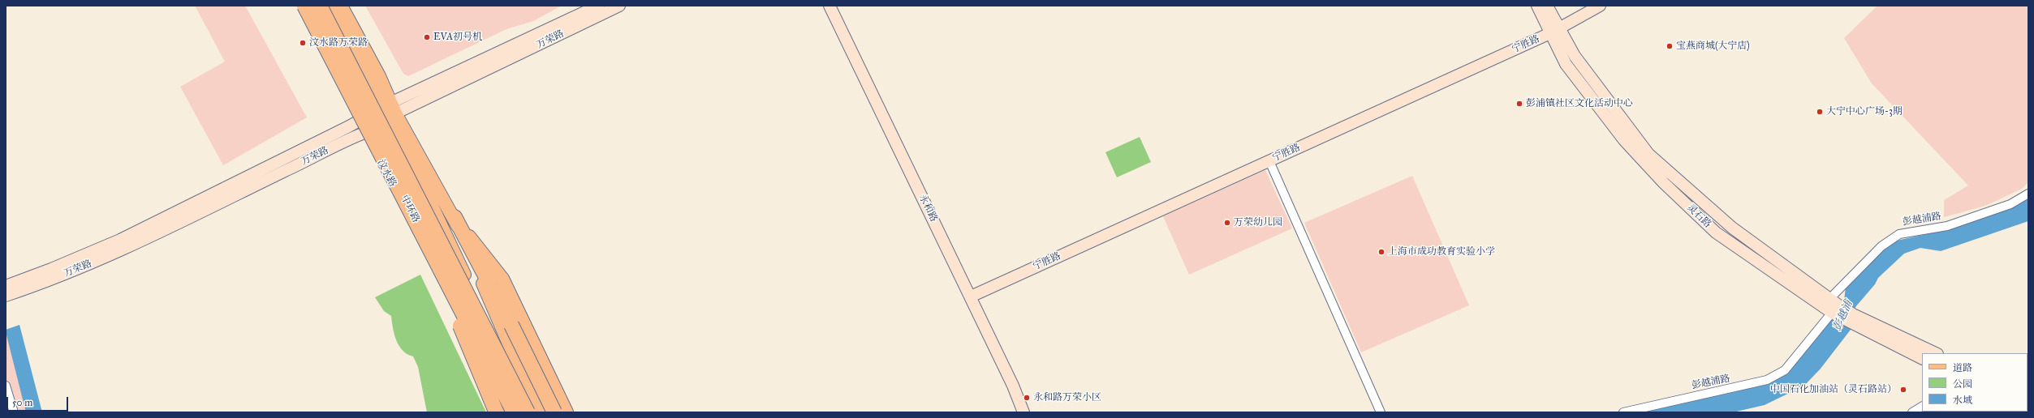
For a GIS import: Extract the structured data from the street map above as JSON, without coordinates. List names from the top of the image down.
{
  "streets": {
    "highway": ["中环路"],
    "main road": [
      "万荣路",
      "宁胜路",
      "汶水路",
      "永和路",
      "灵石路"
    ],
    "street": ["彭越浦路"]
  },
  "crossings": [
    ["万荣路", "汶水路"],
    ["宁胜路", "永和路"],
    ["宁胜路", "灵石路"],
    ["灵石路", "彭越浦路"]
  ],
  "water": ["彭越浦"],
  "places": [
    "EVA初号机",
    "汶水路万荣路",
    "宝燕商城(大宁店)",
    "彭浦镇社区文化活动中心",
    "大宁中心广场-3期",
    "万荣幼儿园",
    "上海市成功教育实验小学",
    "中国石化加油站（灵石路站）",
    "永和路万荣小区"
  ],
  "legend": ["道路", "公园", "水域"],
  "scale_bar": "50 m"
}
